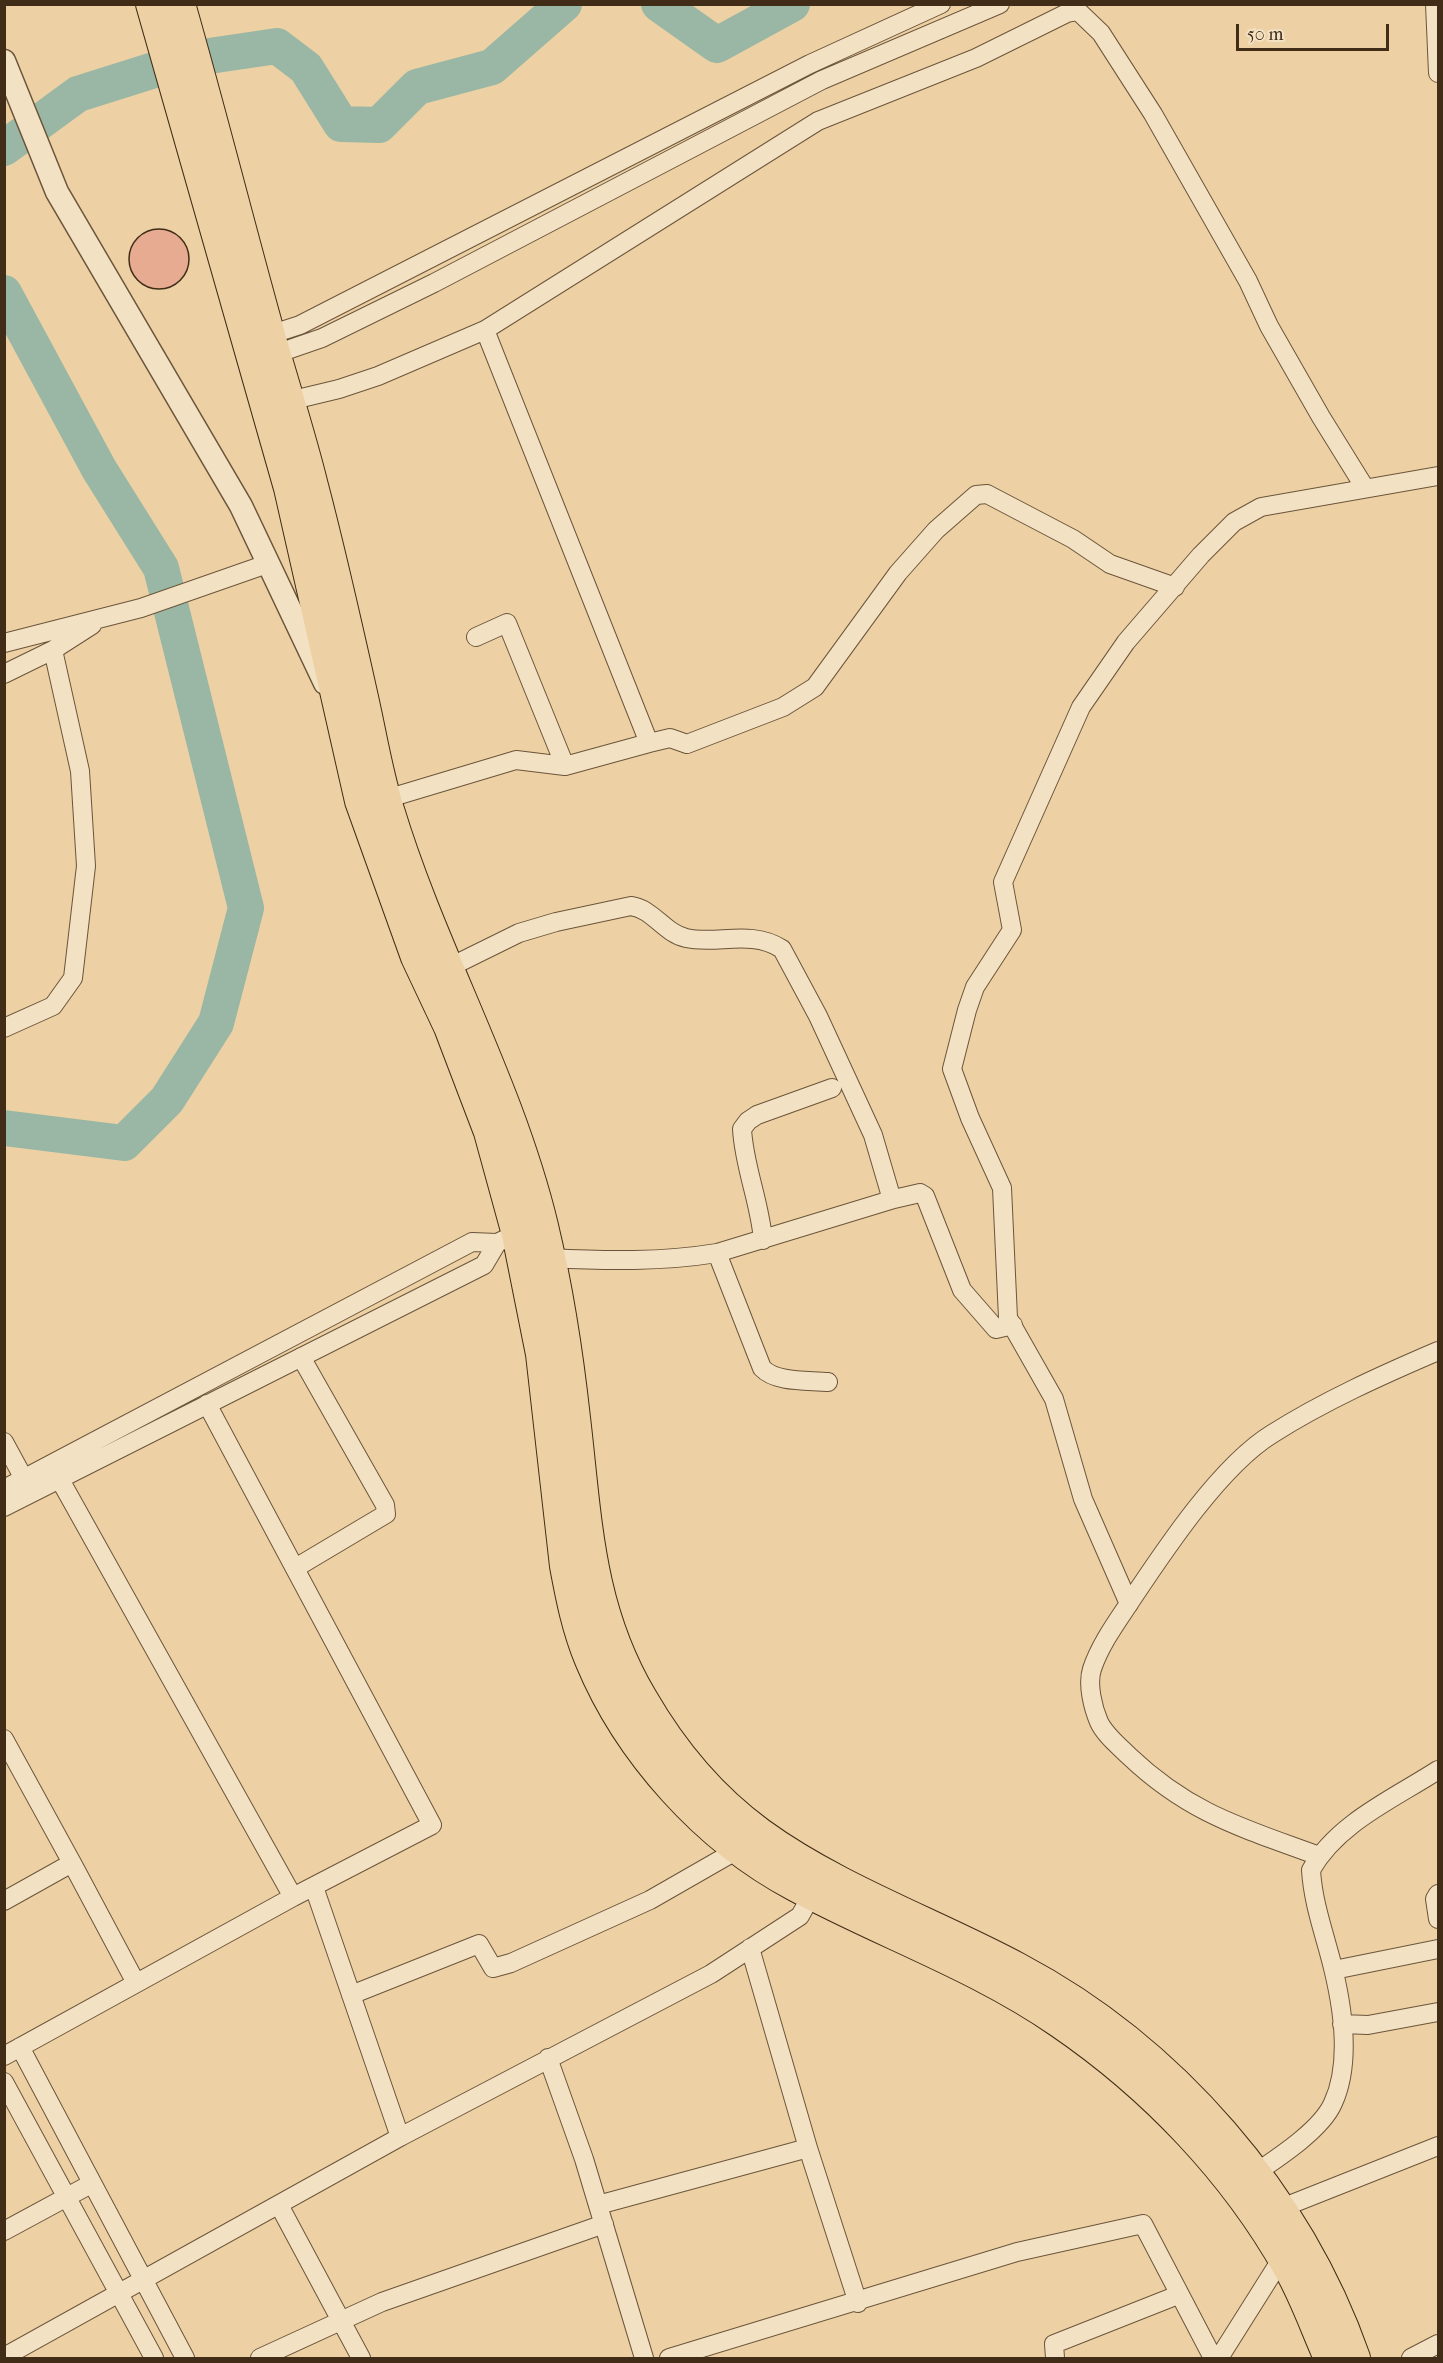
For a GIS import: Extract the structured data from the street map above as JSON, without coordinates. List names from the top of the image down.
{
  "scale_bar": "50 m"
}
